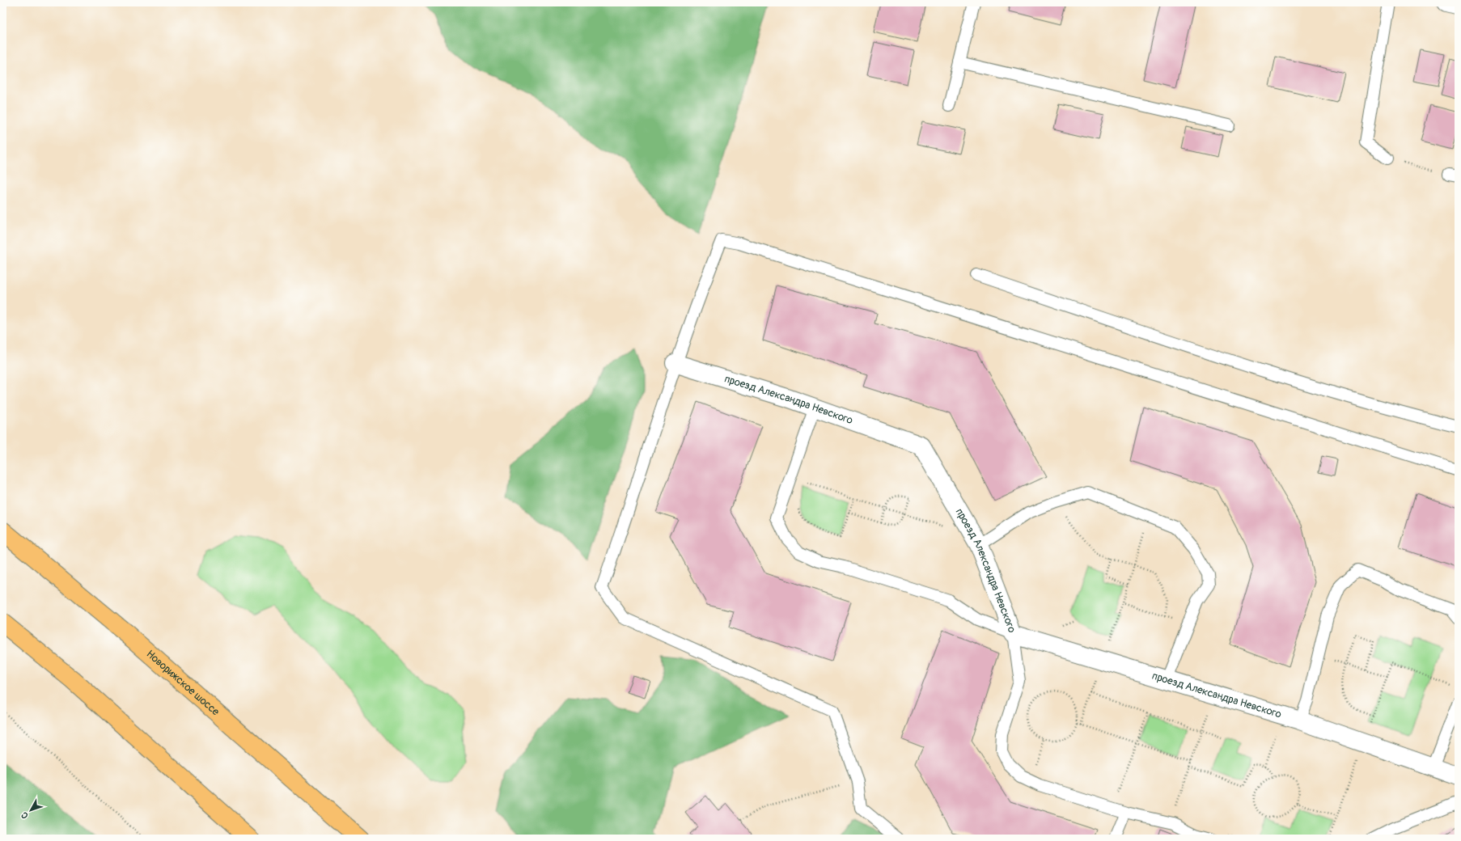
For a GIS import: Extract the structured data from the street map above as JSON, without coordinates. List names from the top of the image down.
{
  "streets": {
    "highway": ["Новорижское шоссе"],
    "street": ["проезд Александра Невского"]
  },
  "north": "bottom left"
}
